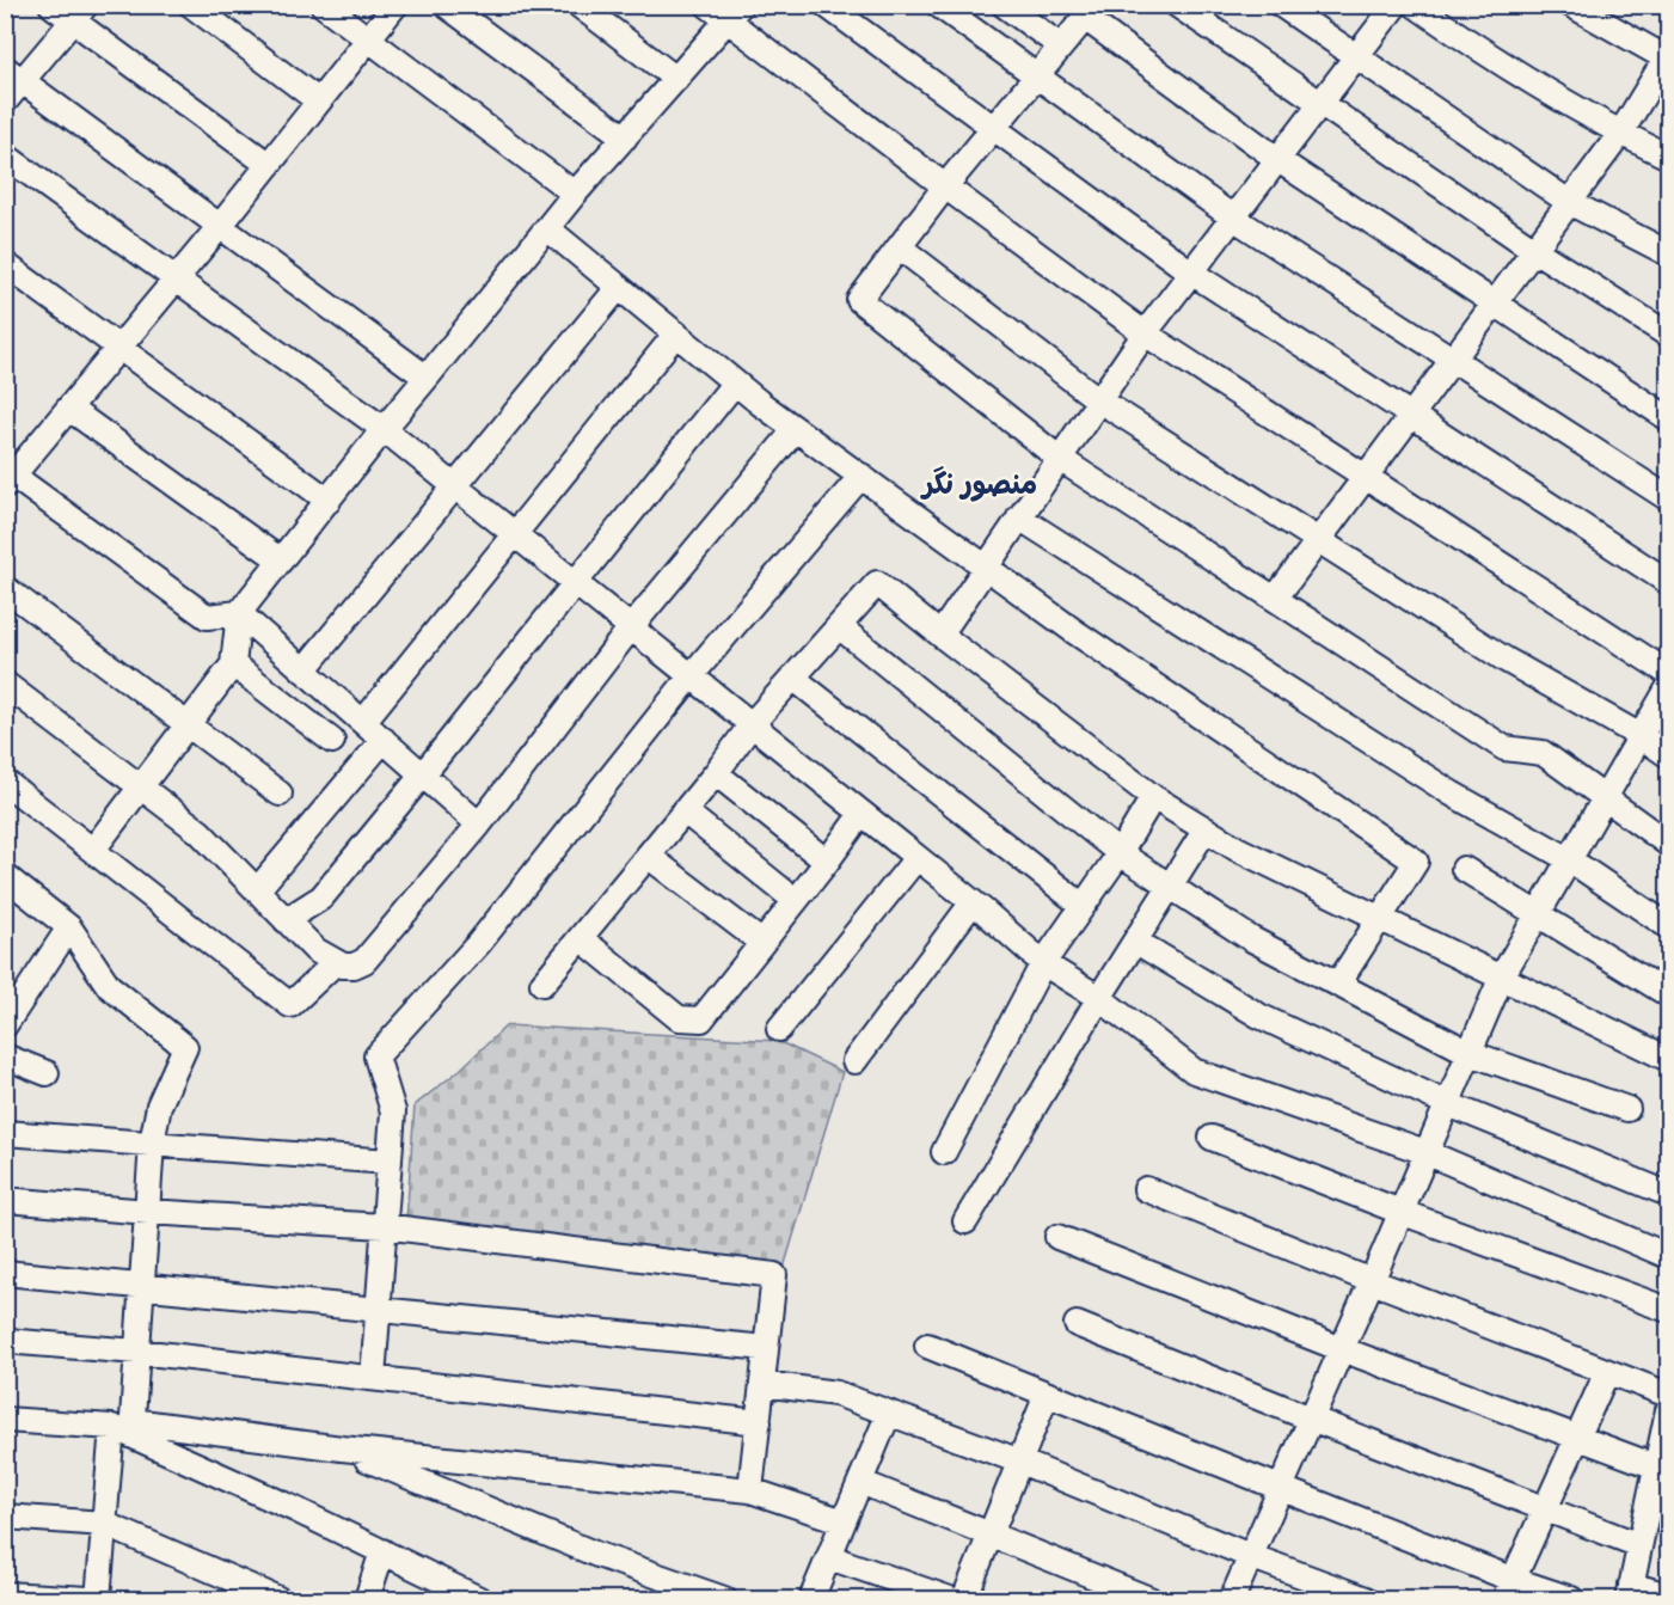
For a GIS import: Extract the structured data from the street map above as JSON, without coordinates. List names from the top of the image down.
{
  "districts": ["منصور نگر"]
}
